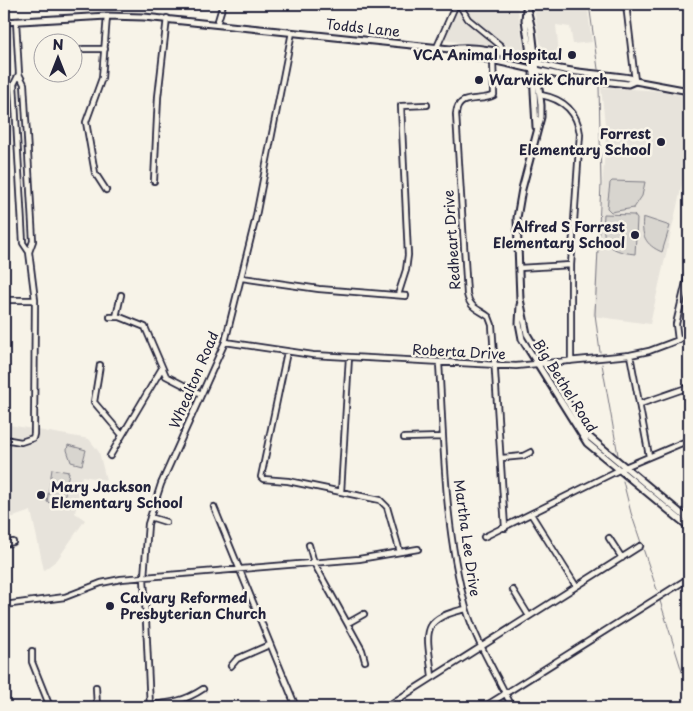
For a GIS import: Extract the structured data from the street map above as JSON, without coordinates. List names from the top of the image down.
{
  "streets": {
    "main road": ["Todds Lane", "Big Bethel Road"],
    "street": [
      "Redheart Drive",
      "Roberta Drive",
      "Whealton Road",
      "Martha Lee Drive"
    ]
  },
  "crossings": [
    ["Todds Lane", "Redheart Drive"],
    ["Todds Lane", "Whealton Road"],
    ["Todds Lane", "Big Bethel Road"],
    ["Redheart Drive", "Roberta Drive"],
    ["Roberta Drive", "Whealton Road"],
    ["Roberta Drive", "Big Bethel Road"],
    ["Roberta Drive", "Martha Lee Drive"]
  ],
  "places": [
    "VCA Animal Hospital",
    "Warwick Church",
    "Forrest Elementary School",
    "Alfred S Forrest Elementary School",
    "Mary Jackson Elementary School",
    "Calvary Reformed Presbyterian Church"
  ],
  "north": "top"
}
